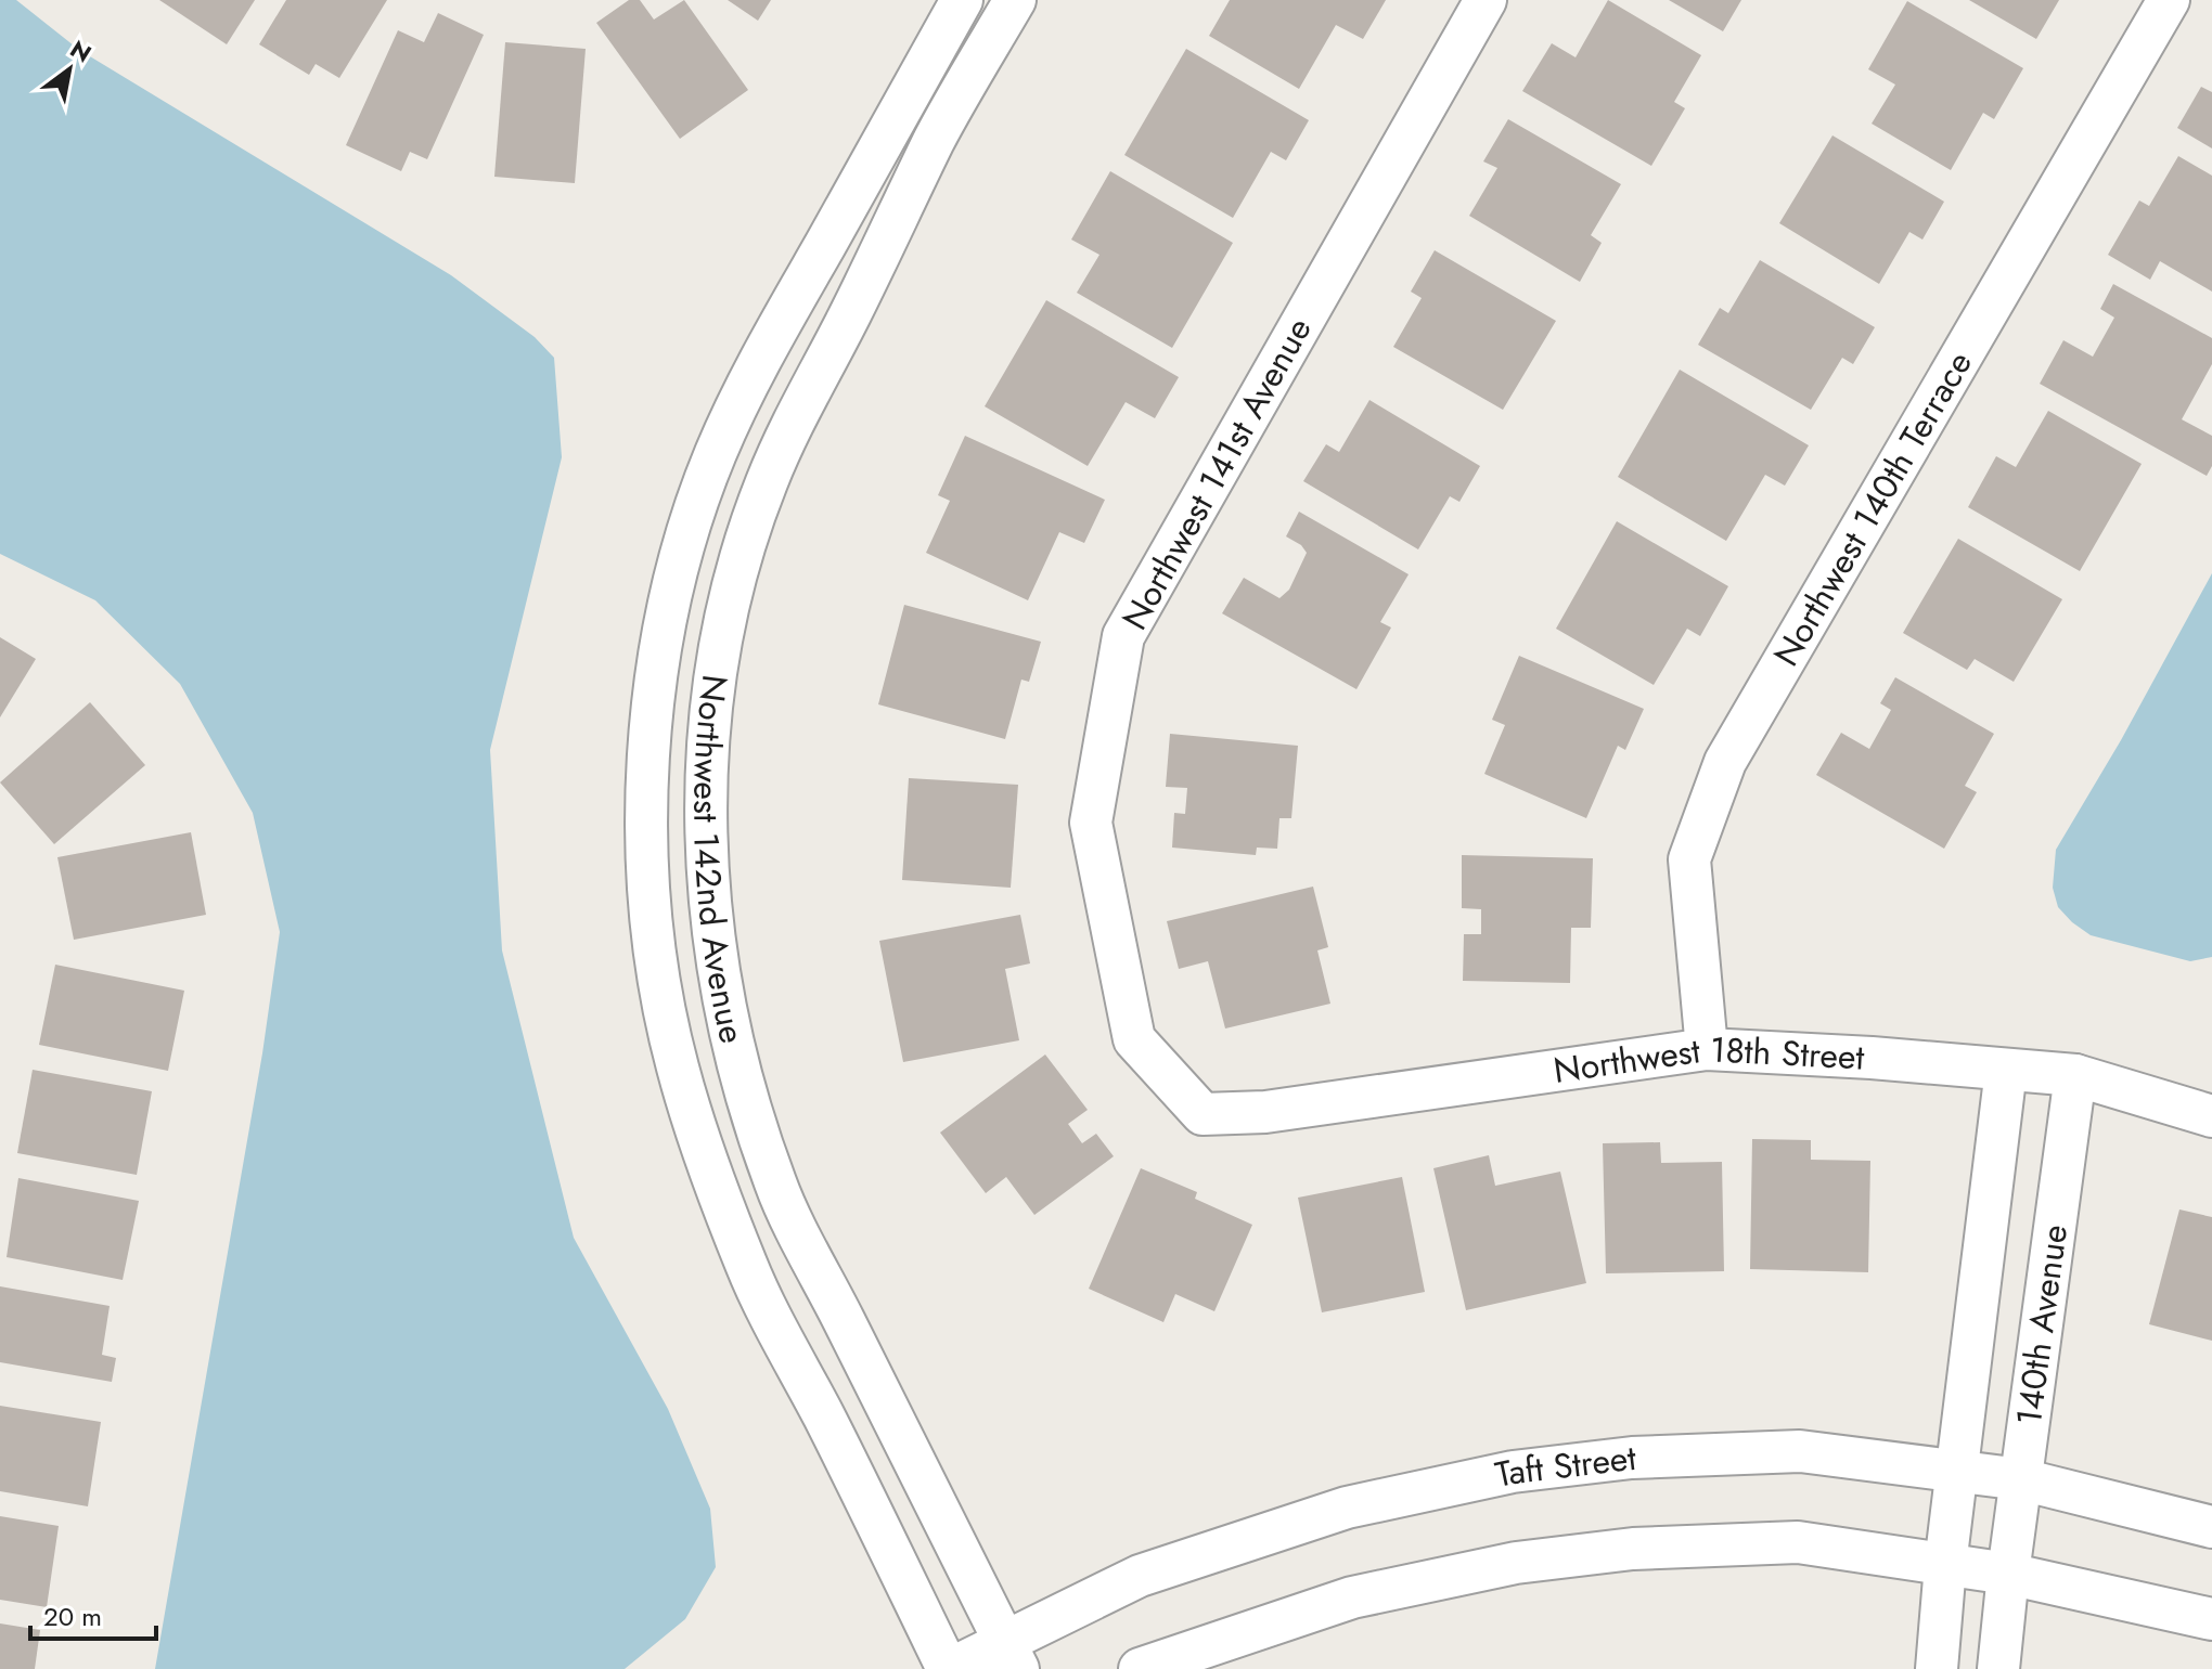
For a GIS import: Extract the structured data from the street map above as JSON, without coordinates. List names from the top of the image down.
{
  "streets": {
    "street": [
      "Northwest 141st Avenue",
      "Northwest 140th Terrace",
      "Northwest 142nd Avenue",
      "Northwest 18th Street",
      "140th Avenue",
      "Taft Street"
    ]
  },
  "crossings": [
    ["Northwest 141st Avenue", "Northwest 18th Street"],
    ["Northwest 140th Terrace", "Northwest 18th Street"],
    ["Northwest 142nd Avenue", "Taft Street"],
    ["Northwest 18th Street", "140th Avenue"],
    ["140th Avenue", "Taft Street"]
  ],
  "scale_bar": "20 m",
  "north": "top right"
}
